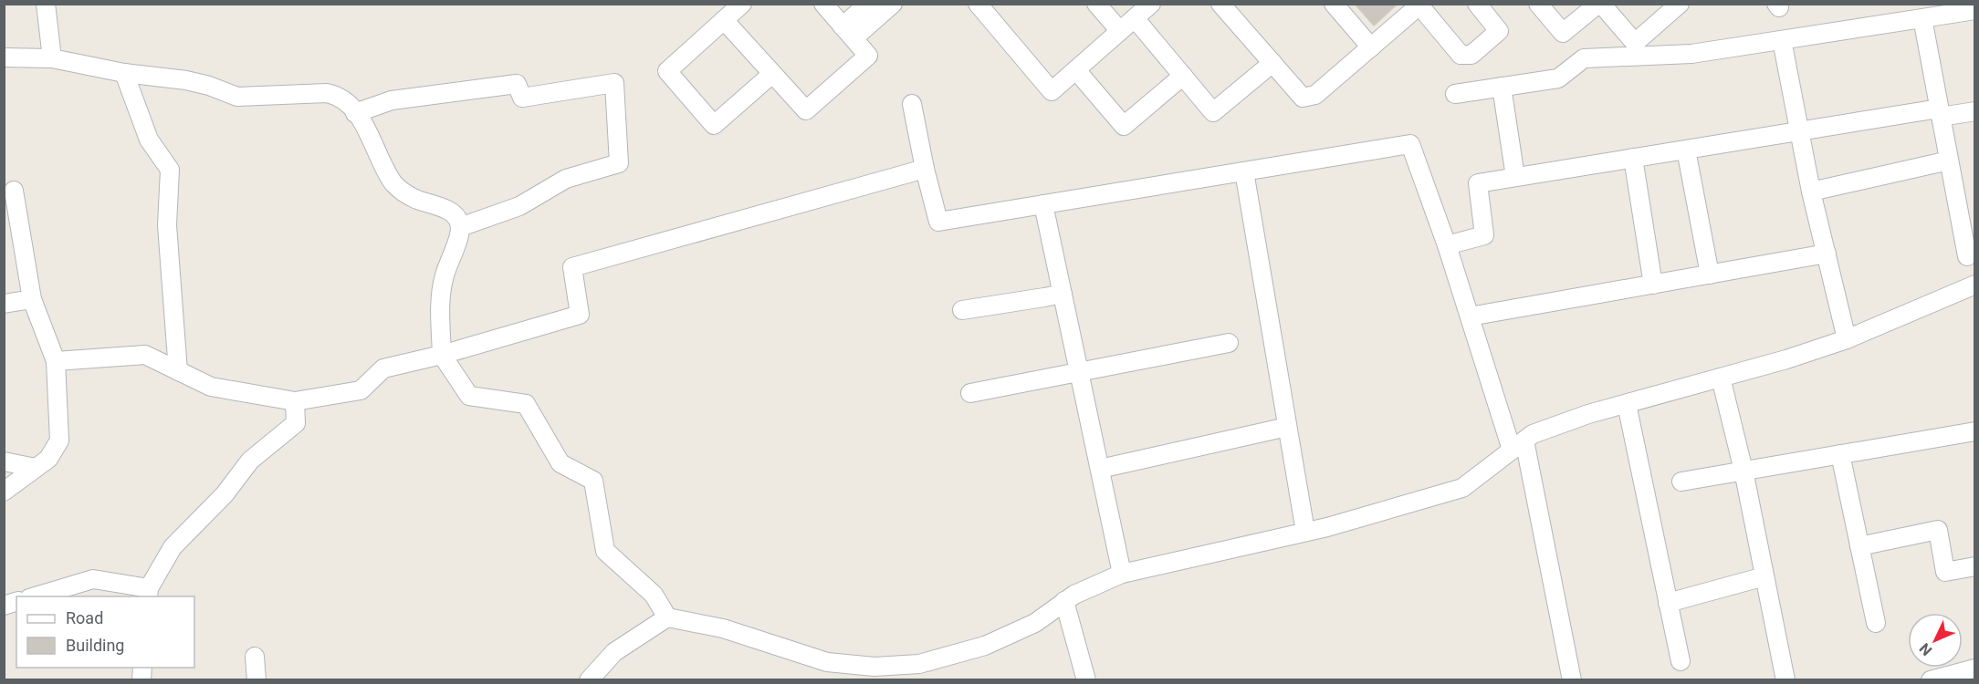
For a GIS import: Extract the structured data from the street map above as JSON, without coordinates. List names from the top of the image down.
{
  "legend": ["Road", "Building"],
  "north": "bottom left"
}
